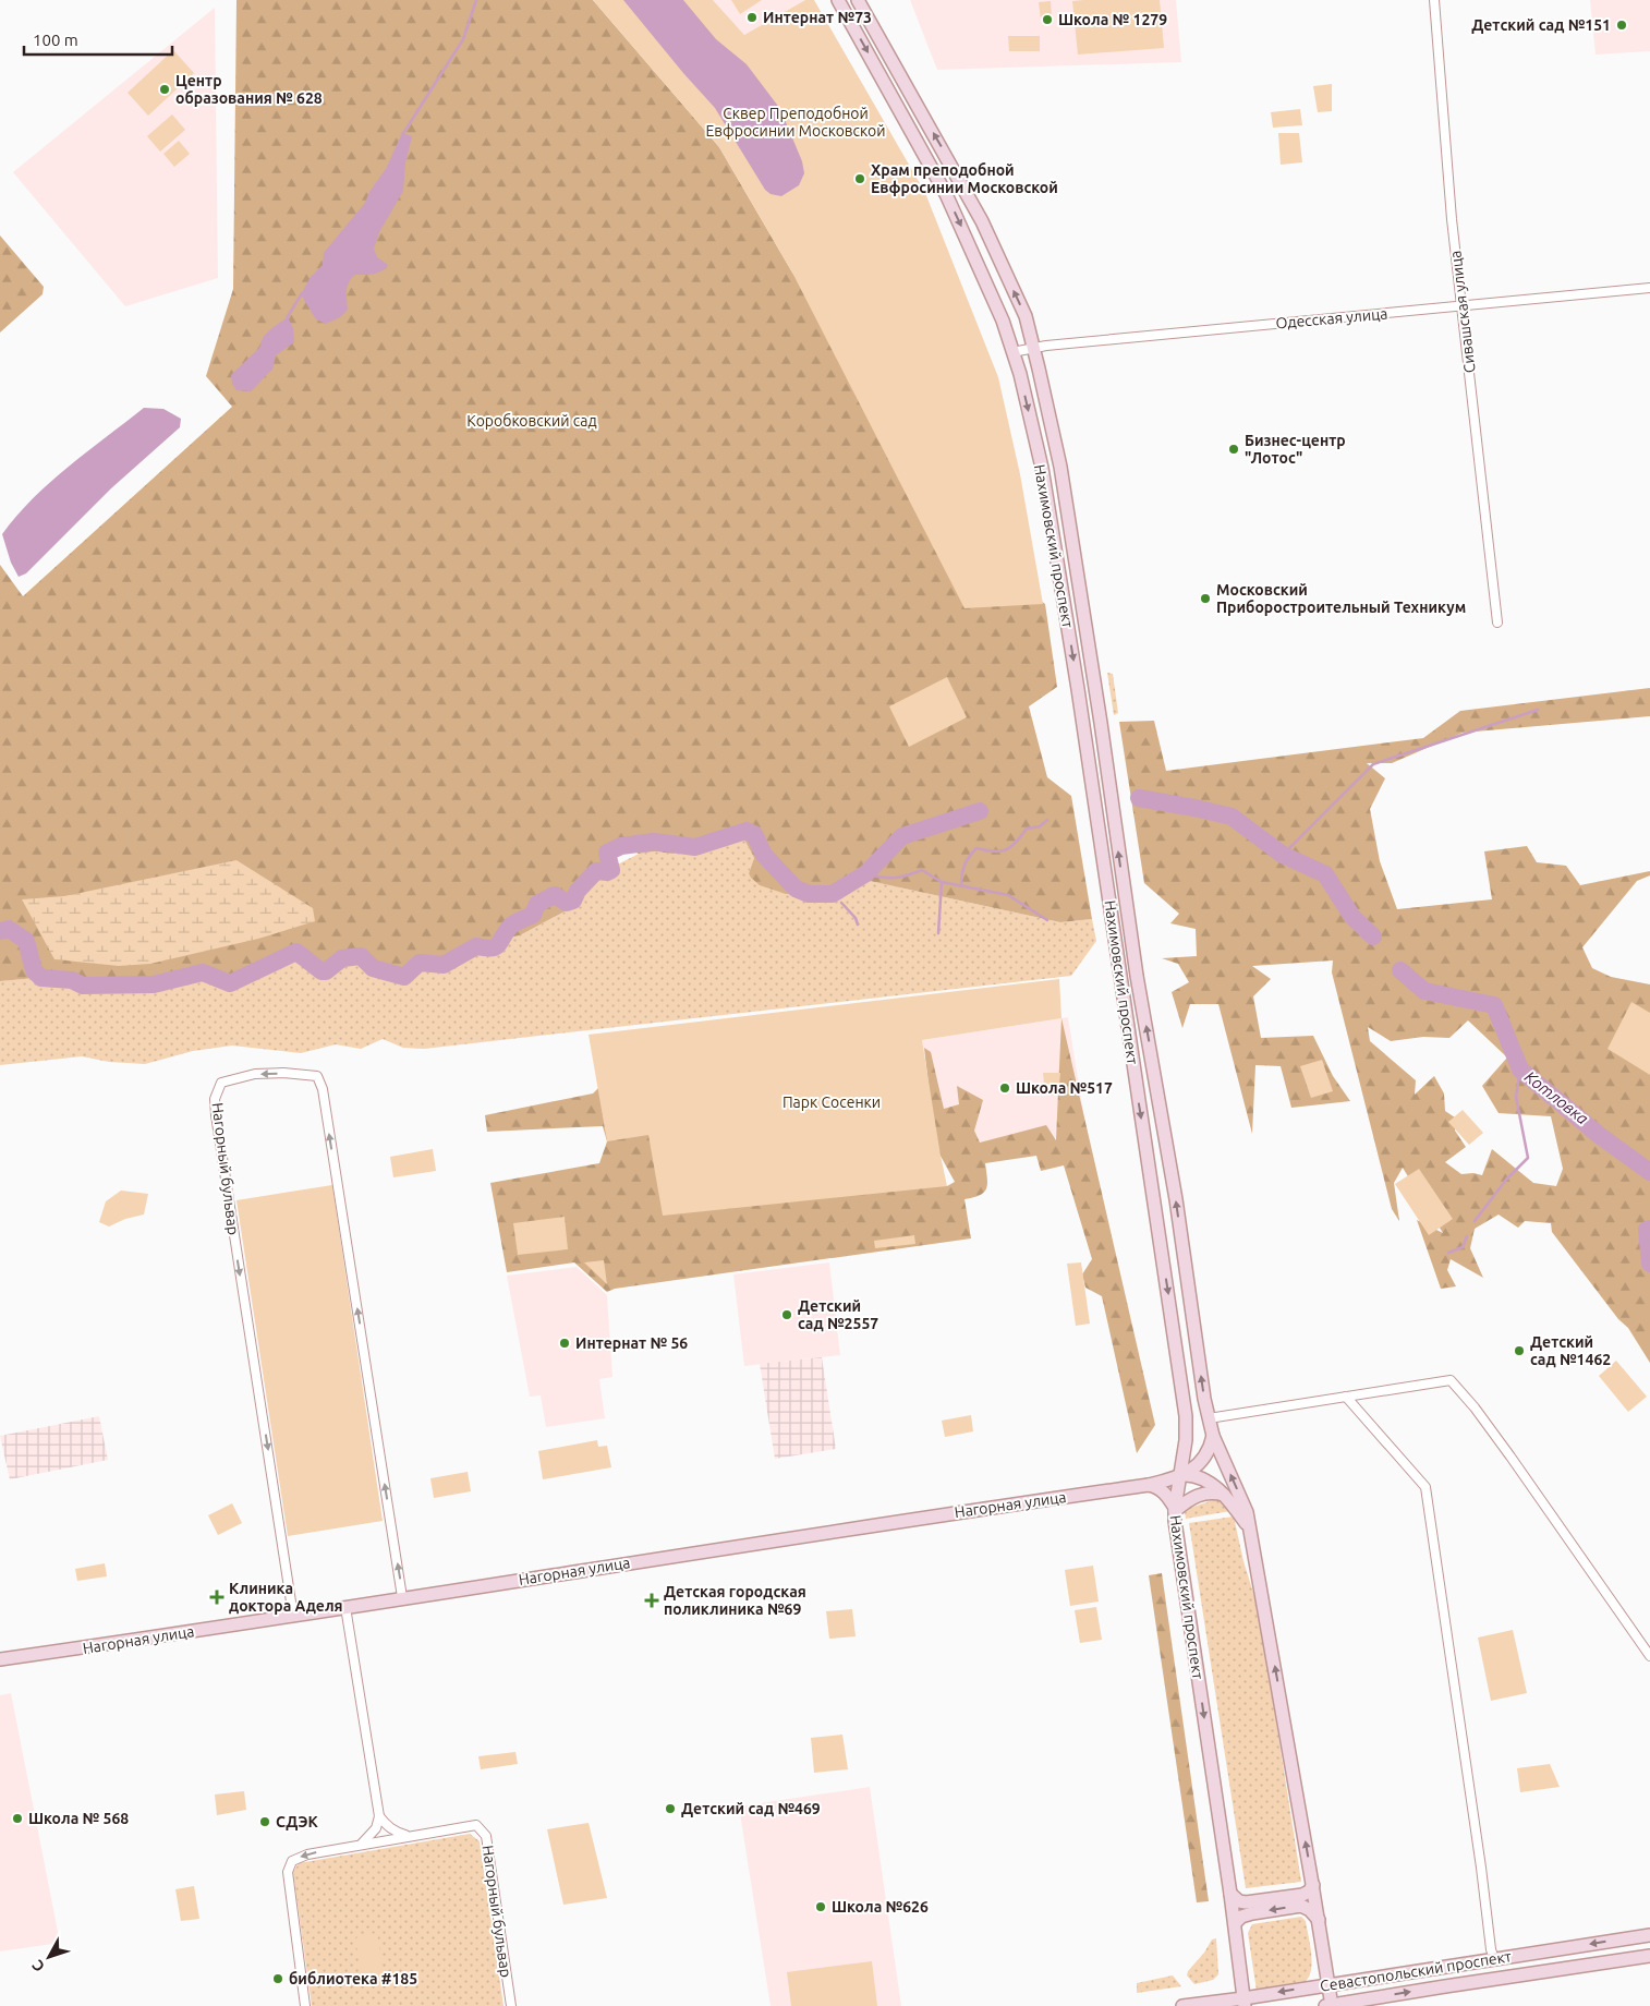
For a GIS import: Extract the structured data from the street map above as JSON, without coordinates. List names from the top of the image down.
{
  "streets": {
    "main road": ["Нахимовский проспект", "Нагорная улица", "Севастопольский проспект"],
    "street": ["Сивашская улица", "Одесская улица", "Нагорный бульвар"]
  },
  "crossings": [
    ["Сивашская улица", "Одесская улица"],
    ["Одесская улица", "Нахимовский проспект"],
    ["Нахимовский проспект", "Нагорная улица"],
    ["Нахимовский проспект", "Севастопольский проспект"],
    ["Нагорный бульвар", "Нагорная улица"]
  ],
  "water": ["Котловка"],
  "parks": ["Сквер Преподобной Евфросинии Московской", "Коробковский сад", "Парк Сосенки"],
  "places": {
    "other": [
      "Интернат №73",
      "Школа № 1279",
      "Детский сад №151",
      "Центр образования № 628",
      "Храм преподобной Евфросинии Московской",
      "Бизнес-центр \"Лотос\"",
      "Московский Приборостроительный Техникум",
      "Школа №517",
      "Детский сад №2557",
      "Интернат № 56",
      "Детский сад №1462",
      "Детский сад №469",
      "Школа № 568",
      "СДЭК",
      "Школа №626",
      "библиотека #185"
    ],
    "health": ["Клиника доктора Аделя", "Детская городская поликлиника №69"]
  },
  "scale_bar": "100 m",
  "north": "bottom left"
}
